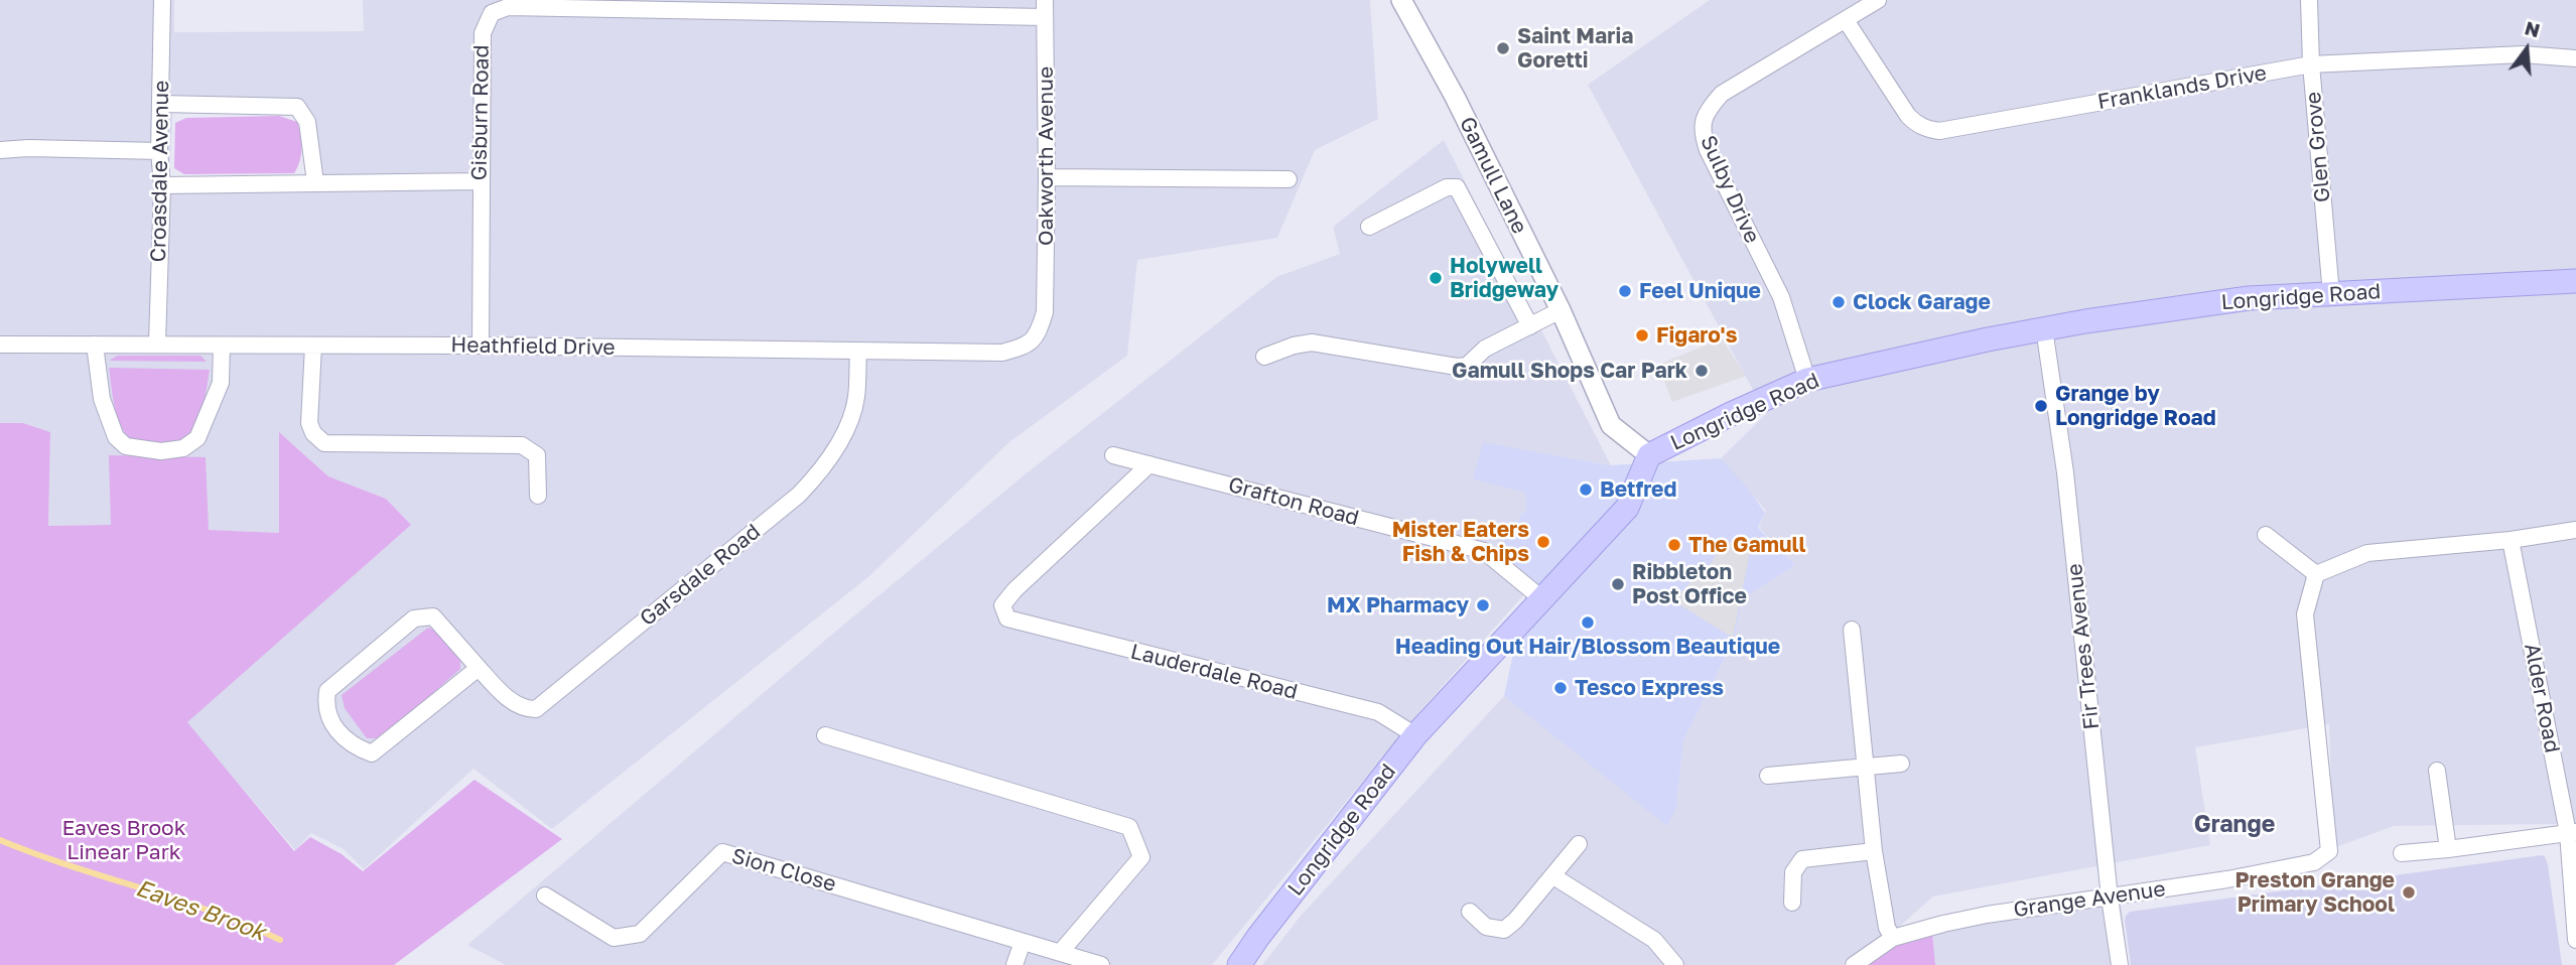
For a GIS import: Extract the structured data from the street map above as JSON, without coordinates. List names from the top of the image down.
{
  "streets": {
    "main road": ["Longridge Road"],
    "street": [
      "Franklands Drive",
      "Gisburn Road",
      "Glen Grove",
      "Oakworth Avenue",
      "Croasdale Avenue",
      "Gamull Lane",
      "Sulby Drive",
      "Heathfield Drive",
      "Grafton Road",
      "Garsdale Road",
      "Fir Trees Avenue",
      "Lauderdale Road",
      "Alder Road",
      "Sion Close",
      "Grange Avenue"
    ]
  },
  "crossings": [
    ["Franklands Drive", "Glen Grove"],
    ["Franklands Drive", "Sulby Drive"],
    ["Gisburn Road", "Oakworth Avenue"],
    ["Gisburn Road", "Heathfield Drive"],
    ["Glen Grove", "Longridge Road"],
    ["Oakworth Avenue", "Heathfield Drive"],
    ["Croasdale Avenue", "Heathfield Drive"],
    ["Gamull Lane", "Longridge Road"],
    ["Sulby Drive", "Longridge Road"],
    ["Longridge Road", "Grafton Road"],
    ["Longridge Road", "Fir Trees Avenue"],
    ["Longridge Road", "Lauderdale Road"],
    ["Heathfield Drive", "Garsdale Road"],
    ["Grafton Road", "Lauderdale Road"],
    ["Fir Trees Avenue", "Grange Avenue"]
  ],
  "districts": ["Grange"],
  "water": ["Eaves Brook"],
  "parks": ["Eaves Brook Linear Park"],
  "places": [
    "Saint Maria Goretti",
    "Holywell Bridgeway",
    "Feel Unique",
    "Clock Garage",
    "Figaro's",
    "Gamull Shops Car Park",
    "Grange by Longridge Road",
    "Betfred",
    "Mister Eaters Fish & Chips",
    "The Gamull",
    "Ribbleton Post Office",
    "MX Pharmacy",
    "Heading Out Hair/Blossom Beautique",
    "Tesco Express",
    "Preston Grange Primary School"
  ],
  "north": "top"
}
